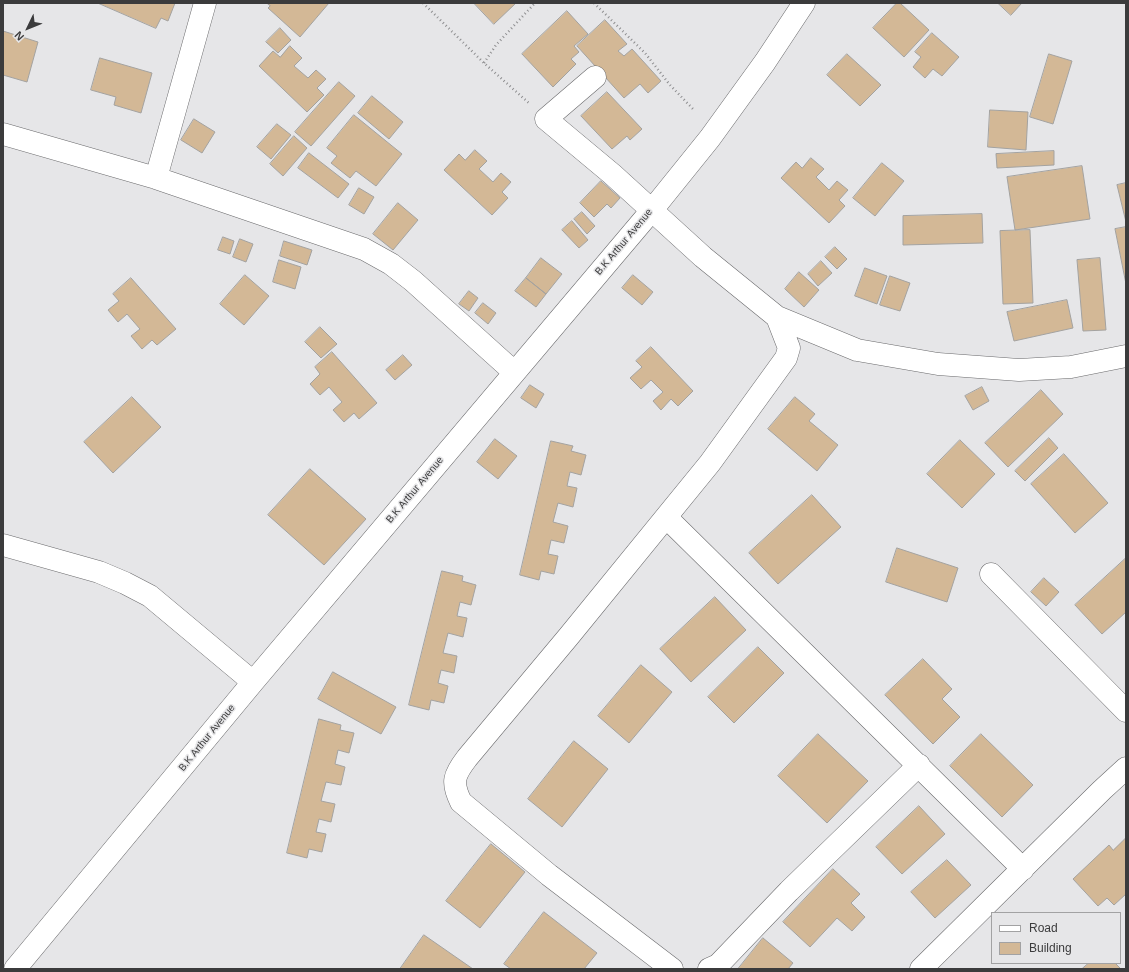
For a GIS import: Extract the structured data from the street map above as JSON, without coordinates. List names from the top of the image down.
{
  "streets": {
    "street": ["B.K Arthur Avenue"]
  },
  "legend": ["Road", "Building"],
  "north": "bottom left"
}
